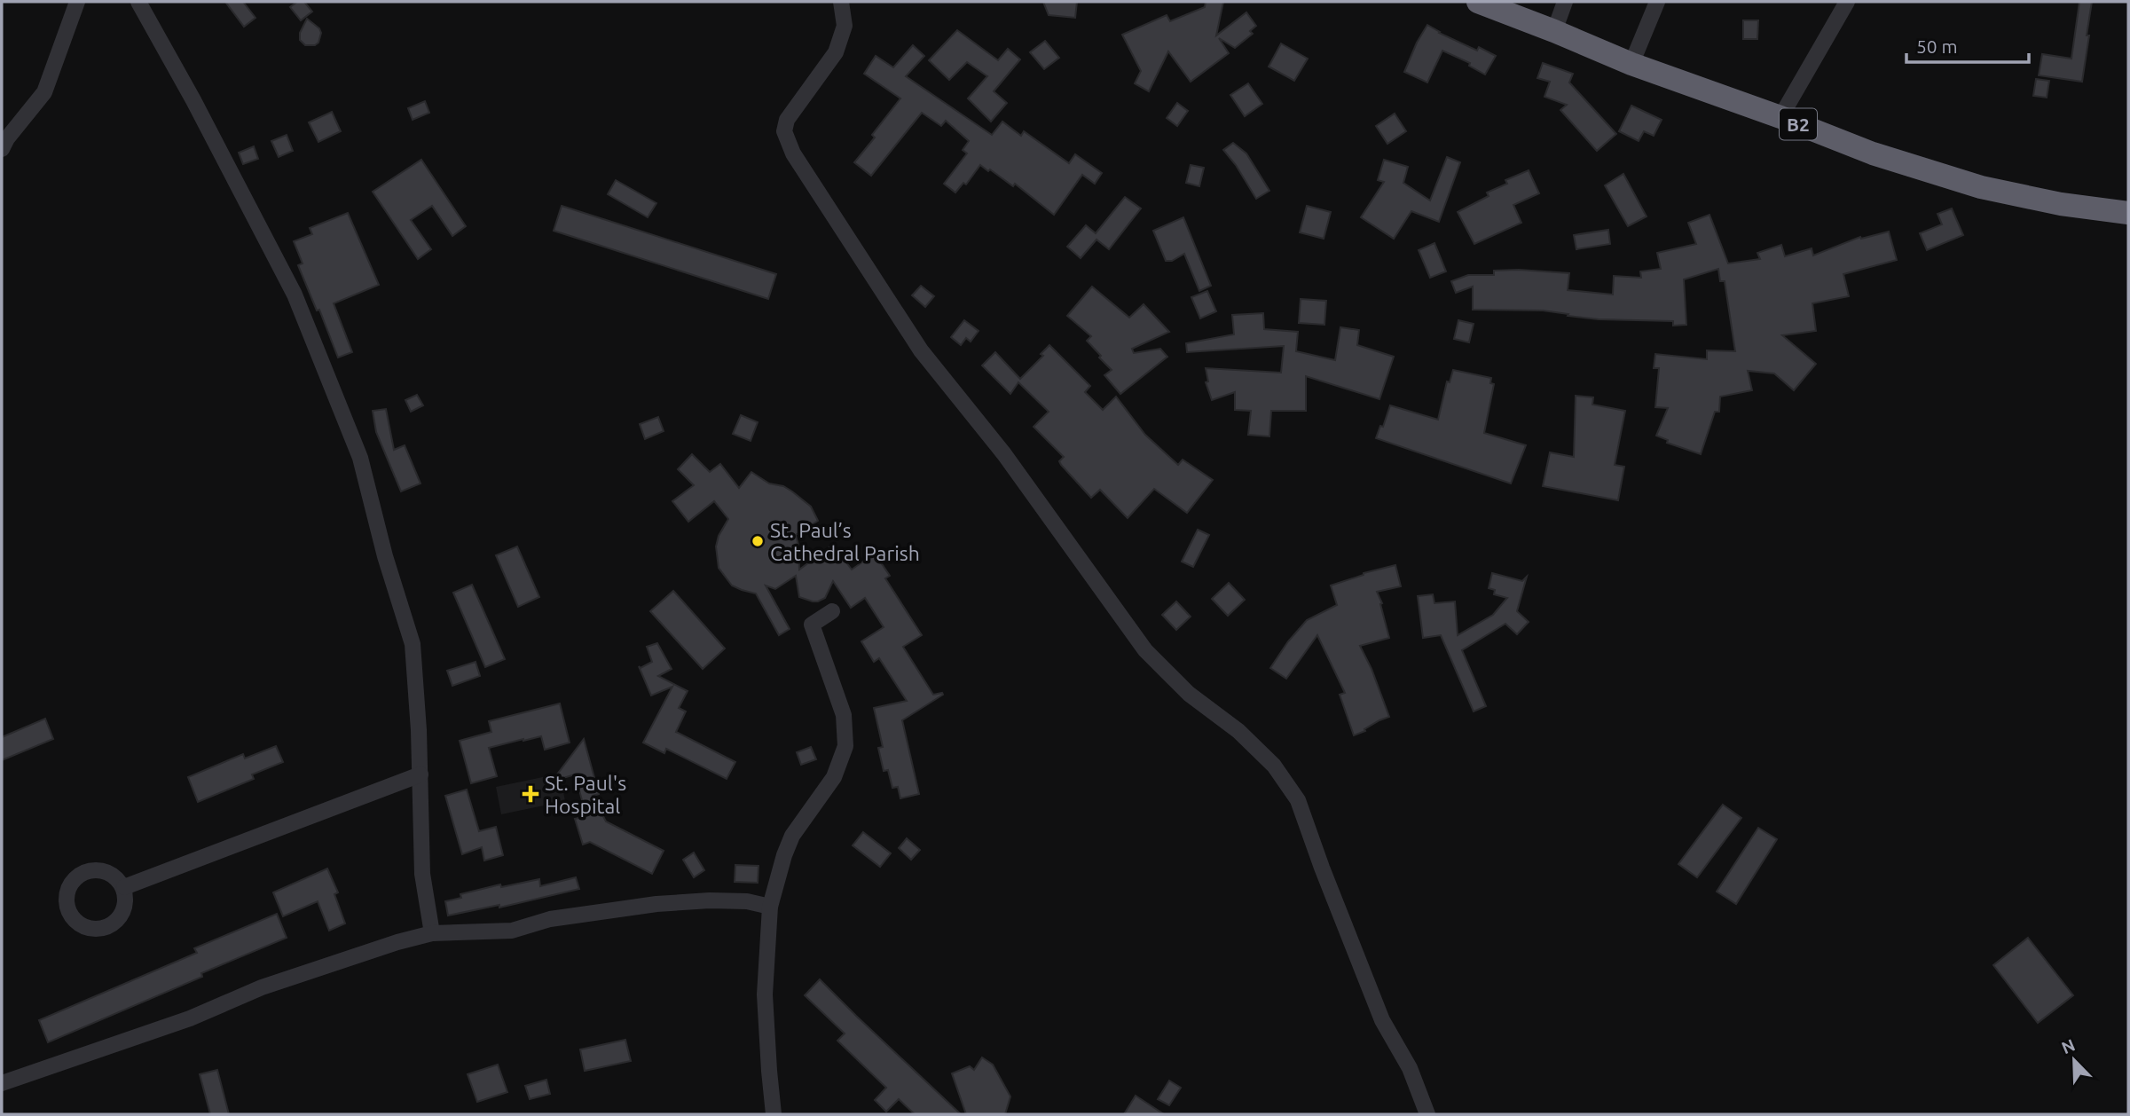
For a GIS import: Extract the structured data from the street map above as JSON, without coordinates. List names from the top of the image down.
{
  "streets": {
    "highway": ["B2"]
  },
  "places": {
    "other": ["St. Paul’s Cathedral Parish"],
    "health": ["St. Paul's Hospital"]
  },
  "scale_bar": "50 m",
  "north": "top left"
}
